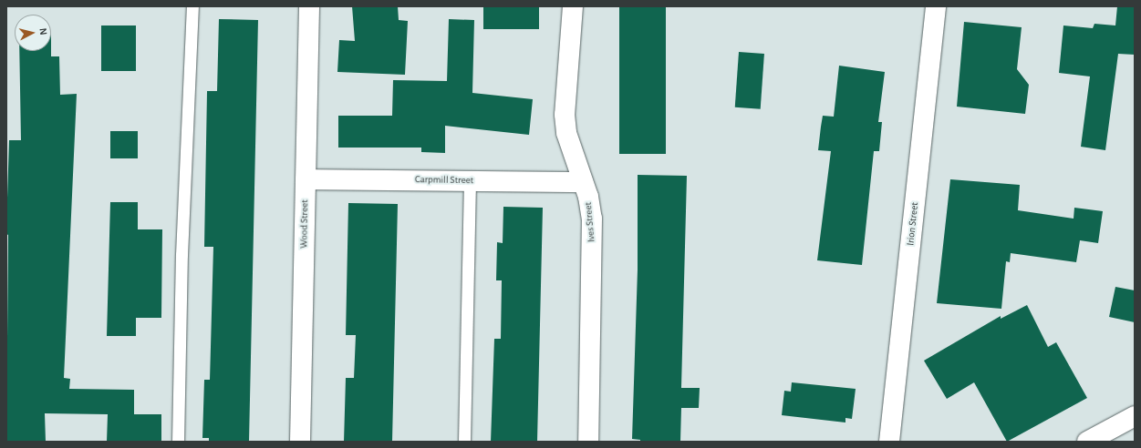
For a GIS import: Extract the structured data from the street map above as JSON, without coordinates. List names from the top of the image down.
{
  "streets": {
    "street": [
      "Carpmill Street",
      "Ives Street",
      "Wood Street",
      "Irion Street"
    ]
  },
  "crossings": [
    ["Carpmill Street", "Ives Street"],
    ["Carpmill Street", "Wood Street"]
  ],
  "north": "right"
}
